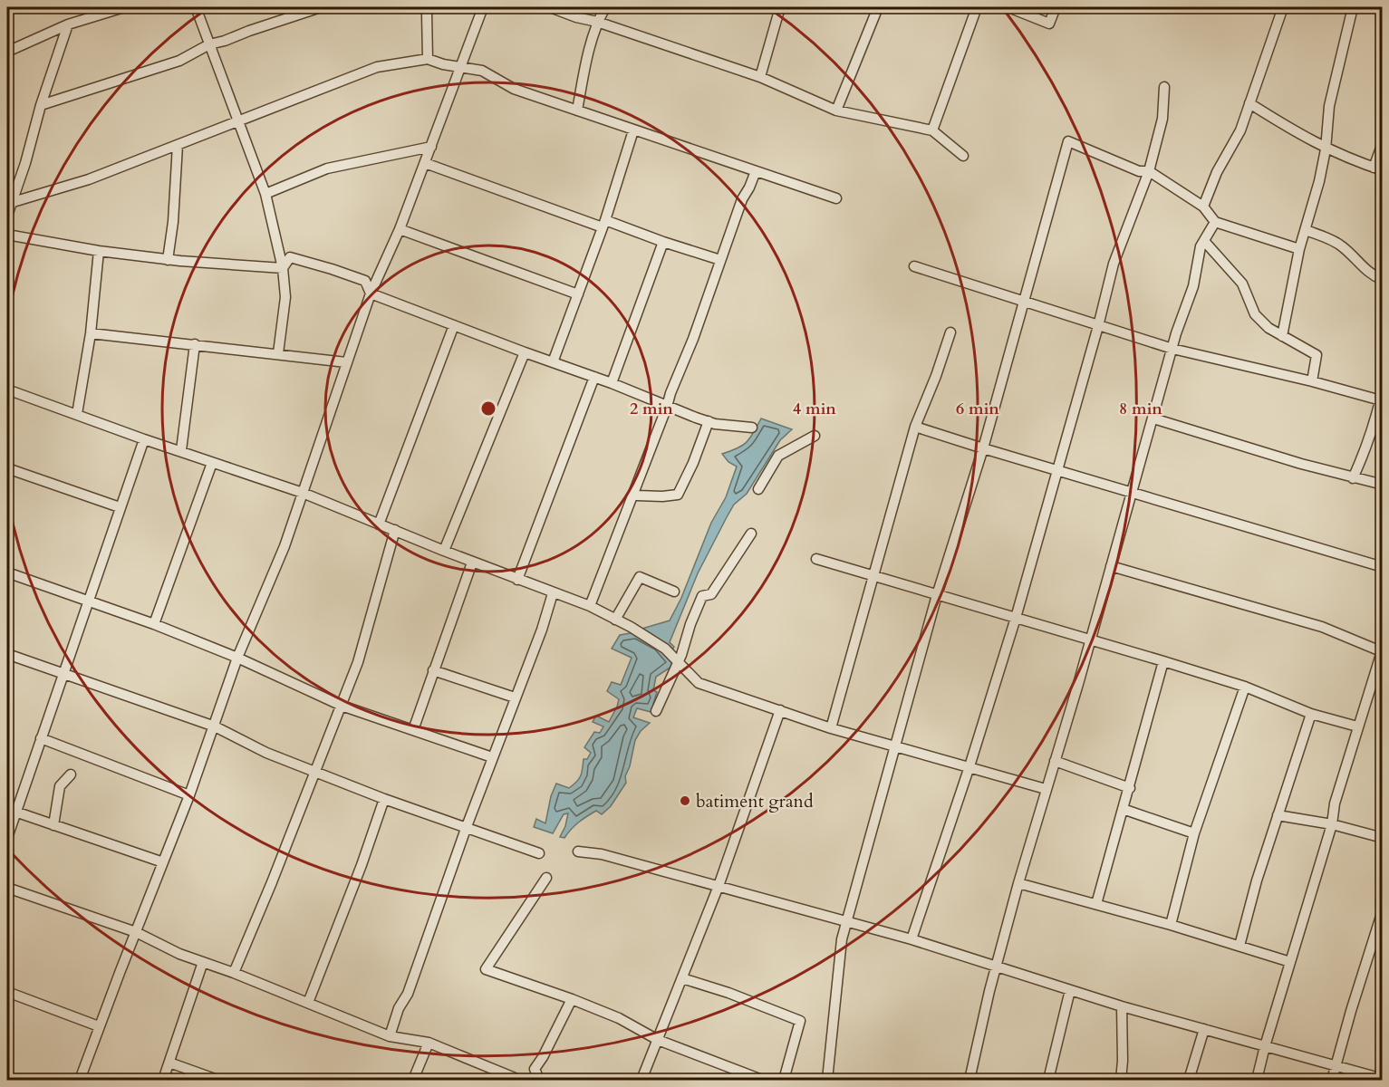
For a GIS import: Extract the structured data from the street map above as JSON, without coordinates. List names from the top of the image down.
{
  "places": ["batiment grand"],
  "rings": [
    "2 min",
    "4 min",
    "6 min",
    "8 min"
  ]
}
